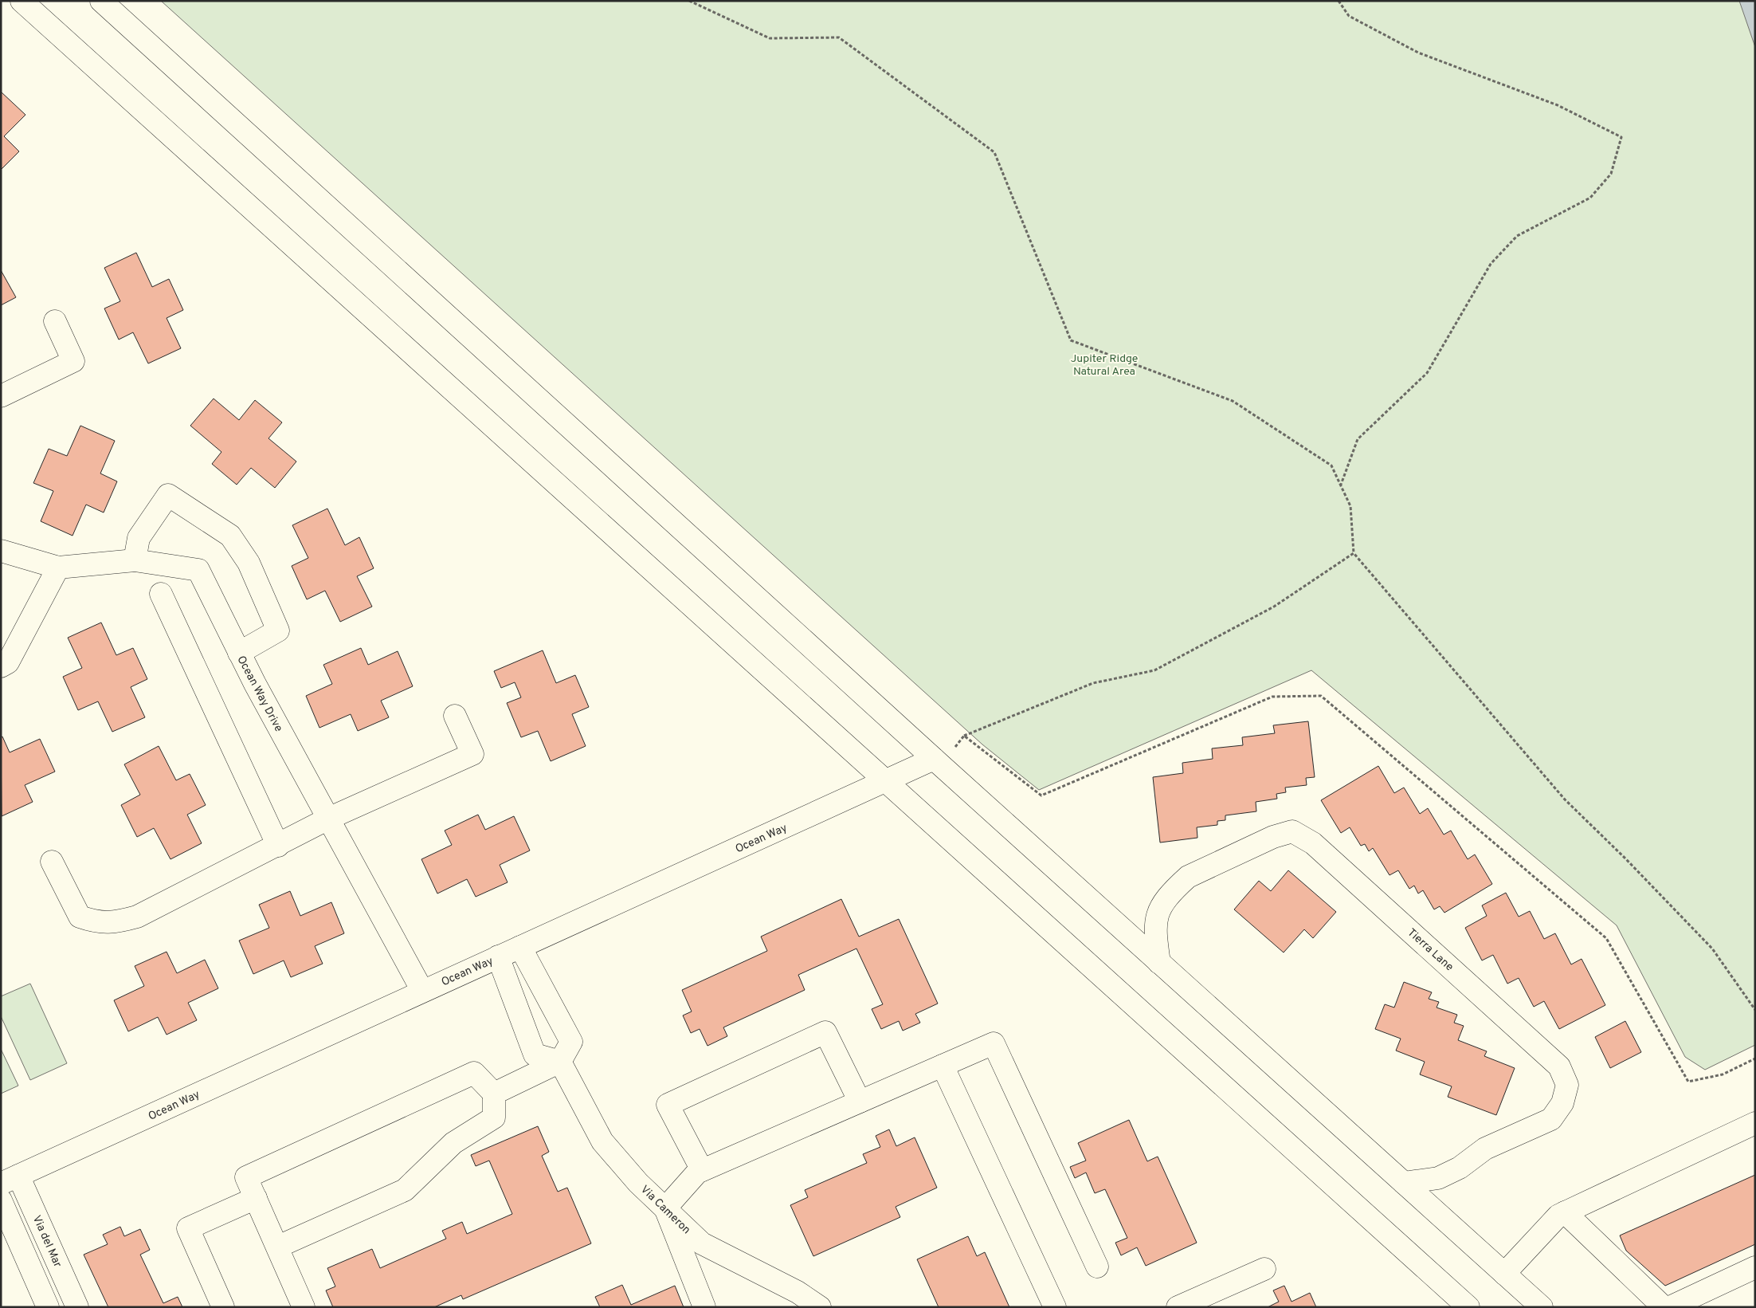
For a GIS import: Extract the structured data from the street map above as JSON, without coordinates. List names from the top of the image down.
{
  "streets": {
    "street": [
      "Ocean Way Drive",
      "Ocean Way",
      "Tierra Lane",
      "Via Cameron",
      "Via del Mar"
    ]
  },
  "crossings": [
    ["Ocean Way Drive", "Ocean Way"],
    ["Ocean Way", "Via del Mar"]
  ],
  "parks": ["Jupiter Ridge Natural Area"]
}
